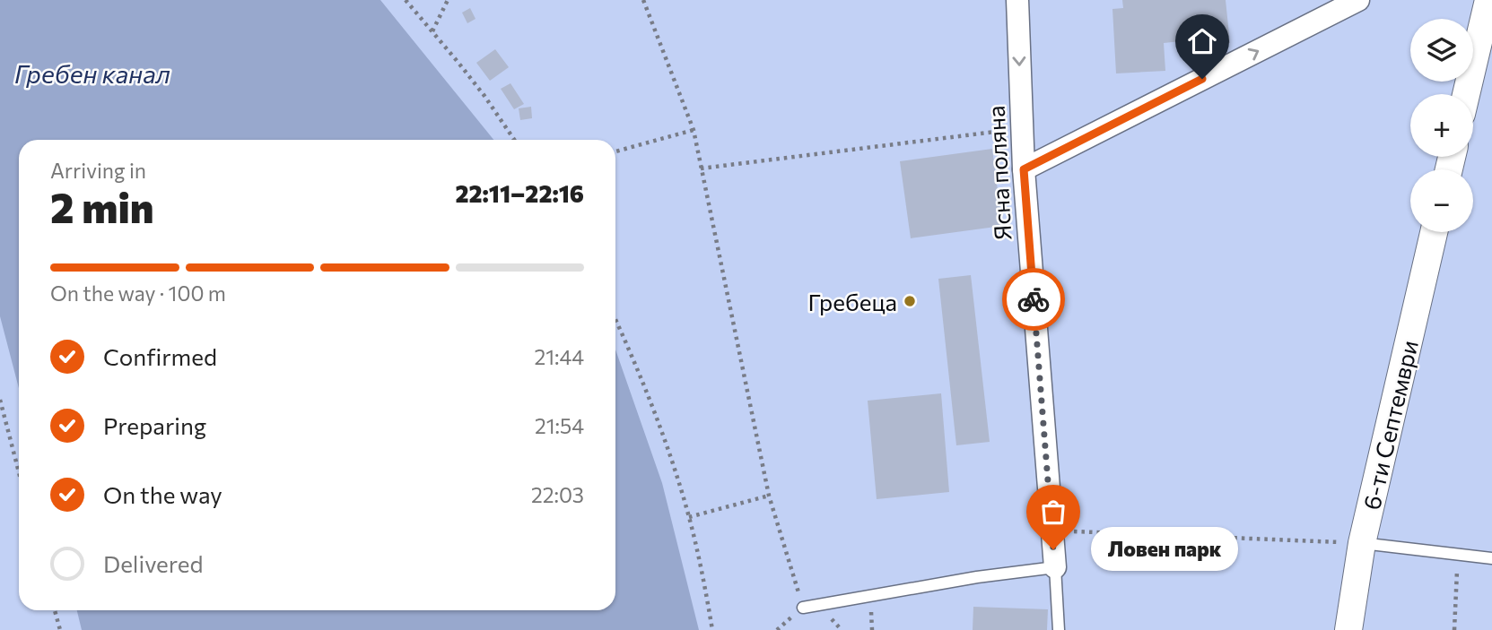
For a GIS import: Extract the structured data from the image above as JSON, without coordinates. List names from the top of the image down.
{
  "streets": {
    "street": ["Ясна поляна", "6-ти Септември"]
  },
  "water": ["Гребен канал"],
  "places": ["Гребеца", "Ловен парк"],
  "page": {
    "map_buttons": ["+", "−"],
    "heading": ["2 min", "Arriving in", "22:11–22:16"],
    "bar": "On the way · 100 m",
    "list": [
      ["Confirmed", "21:44"],
      ["Preparing", "21:54"],
      ["On the way", "22:03"],
      "Delivered"
    ],
    "bubble": "Ловен парк"
  }
}
